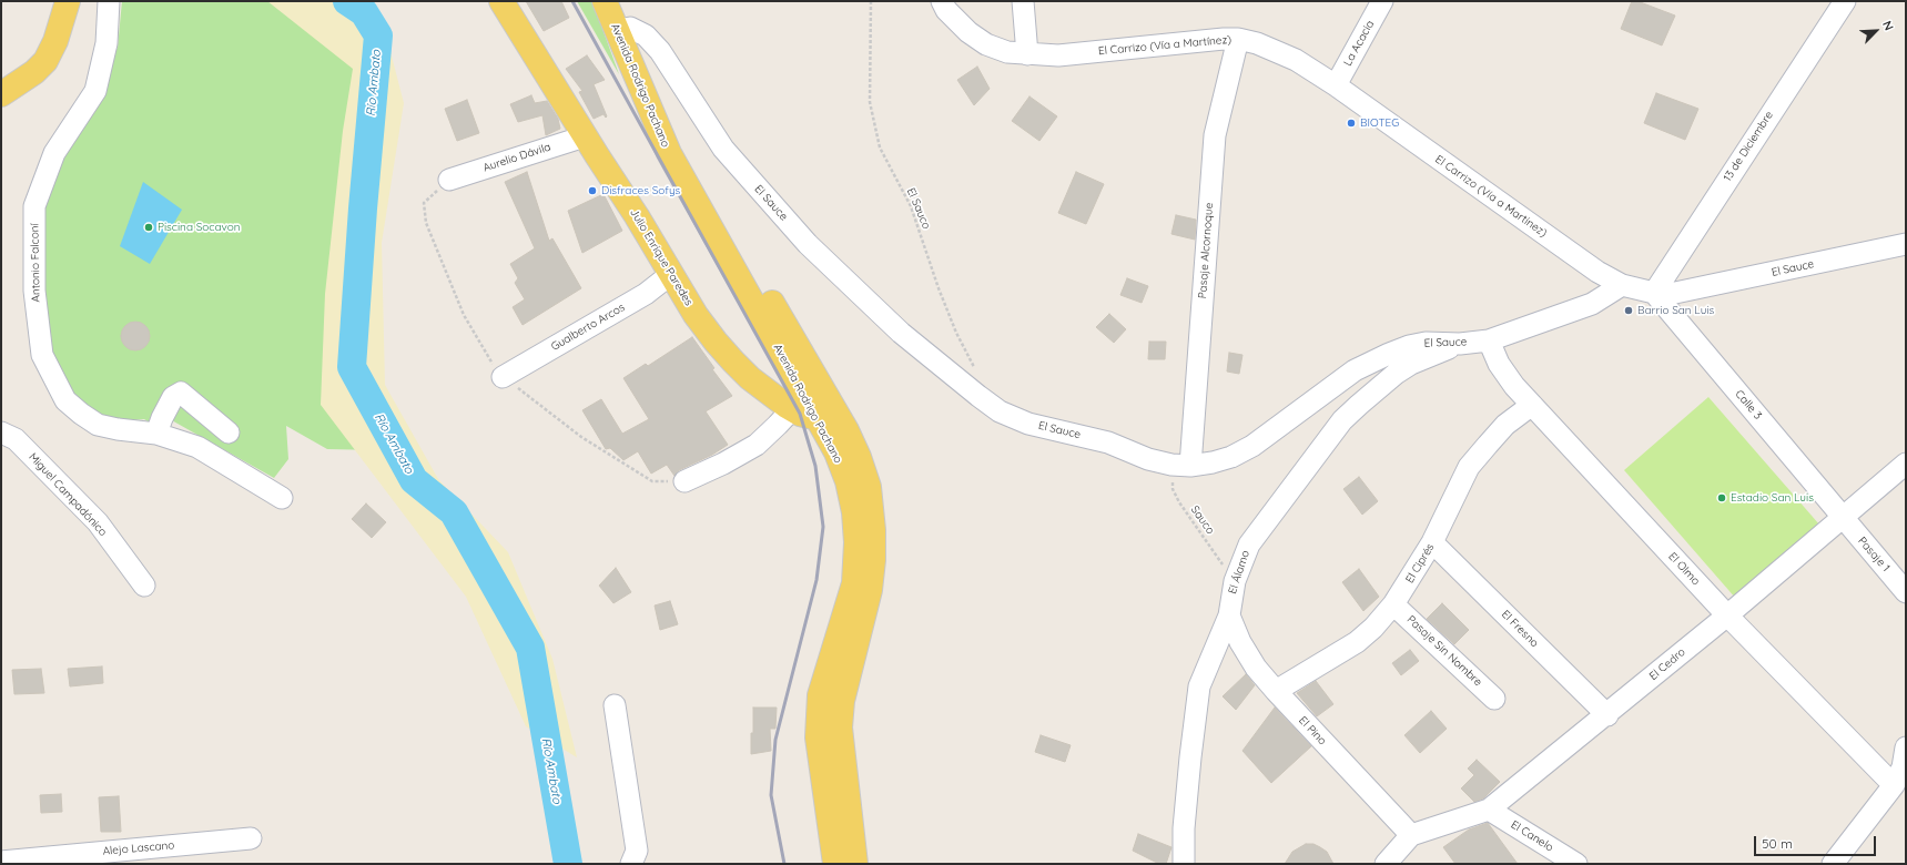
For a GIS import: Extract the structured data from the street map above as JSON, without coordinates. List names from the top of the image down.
{
  "streets": {
    "main road": ["Avenida Rodrigo Pachano", "Julio Enrique Paredes"],
    "street": [
      "La Acacia",
      "El Carrizo (Vía a Martínez)",
      "13 de Diciembre",
      "Aurelio Dávila",
      "El Sauce",
      "Pasaje Alcornoque",
      "Antonio Falconí",
      "Gualberto Arcos",
      "Calle 3",
      "Miguel Campadónico",
      "Pasaje 1",
      "El Ciprés",
      "El Olmo",
      "El Álamo",
      "El Fresno",
      "Pasaje Sin Nombre",
      "El Cedro",
      "El Pino",
      "El Canelo",
      "Alejo Lascano"
    ],
    "path": ["El Sauco", "Sauco"]
  },
  "crossings": [
    ["La Acacia", "El Carrizo (Vía a Martínez)"],
    ["El Carrizo (Vía a Martínez)", "13 de Diciembre"],
    ["El Carrizo (Vía a Martínez)", "El Sauce"],
    ["El Carrizo (Vía a Martínez)", "Pasaje Alcornoque"],
    ["El Carrizo (Vía a Martínez)", "Calle 3"],
    ["Avenida Rodrigo Pachano", "El Sauce"],
    ["Avenida Rodrigo Pachano", "Julio Enrique Paredes"],
    ["13 de Diciembre", "El Sauce"],
    ["13 de Diciembre", "Calle 3"],
    ["Aurelio Dávila", "Julio Enrique Paredes"],
    ["El Sauce", "Pasaje Alcornoque"],
    ["El Sauce", "Calle 3"],
    ["El Sauce", "Sauco"],
    ["El Sauce", "El Olmo"],
    ["El Sauce", "El Álamo"],
    ["Pasaje Alcornoque", "Sauco"],
    ["Julio Enrique Paredes", "Gualberto Arcos"],
    ["Calle 3", "Pasaje 1"],
    ["Calle 3", "El Cedro"],
    ["Sauco", "El Álamo"],
    ["Pasaje 1", "El Cedro"],
    ["El Ciprés", "El Olmo"],
    ["El Ciprés", "El Fresno"],
    ["El Ciprés", "Pasaje Sin Nombre"],
    ["El Ciprés", "El Pino"],
    ["El Olmo", "El Cedro"],
    ["El Álamo", "El Pino"],
    ["El Fresno", "El Cedro"],
    ["El Cedro", "El Pino"],
    ["El Cedro", "El Canelo"]
  ],
  "water": ["Río Ambato"],
  "places": [
    "BIOTEG",
    "Disfraces Sofys",
    "Piscina Socavon",
    "Barrio San Luis",
    "Estadio San Luis"
  ],
  "scale_bar": "50 m",
  "north": "top right"
}
